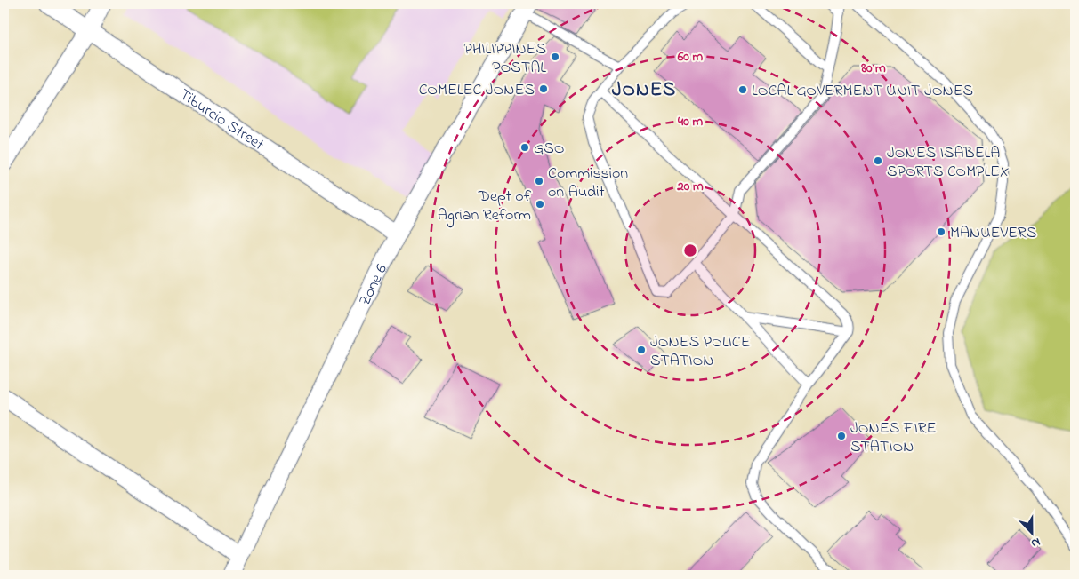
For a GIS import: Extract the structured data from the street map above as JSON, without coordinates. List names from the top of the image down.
{
  "streets": {
    "street": ["Tiburcio Street", "Zone 6"]
  },
  "crossings": [
    ["Tiburcio Street", "Zone 6"]
  ],
  "districts": ["JONES"],
  "places": [
    "PHILIPPINES POSTAL",
    "COMELEC JONES",
    "LOCAL GOVERMENT UNIT JONES",
    "GSO",
    "JONES ISABELA SPORTS COMPLEX",
    "Commission on Audit",
    "Dept of Agrian Reform",
    "MANUEVERS",
    "JONES POLICE STATION",
    "JONES FIRE STATION"
  ],
  "north": "bottom",
  "rings": [
    "60 m",
    "80 m",
    "40 m",
    "20 m"
  ]
}
